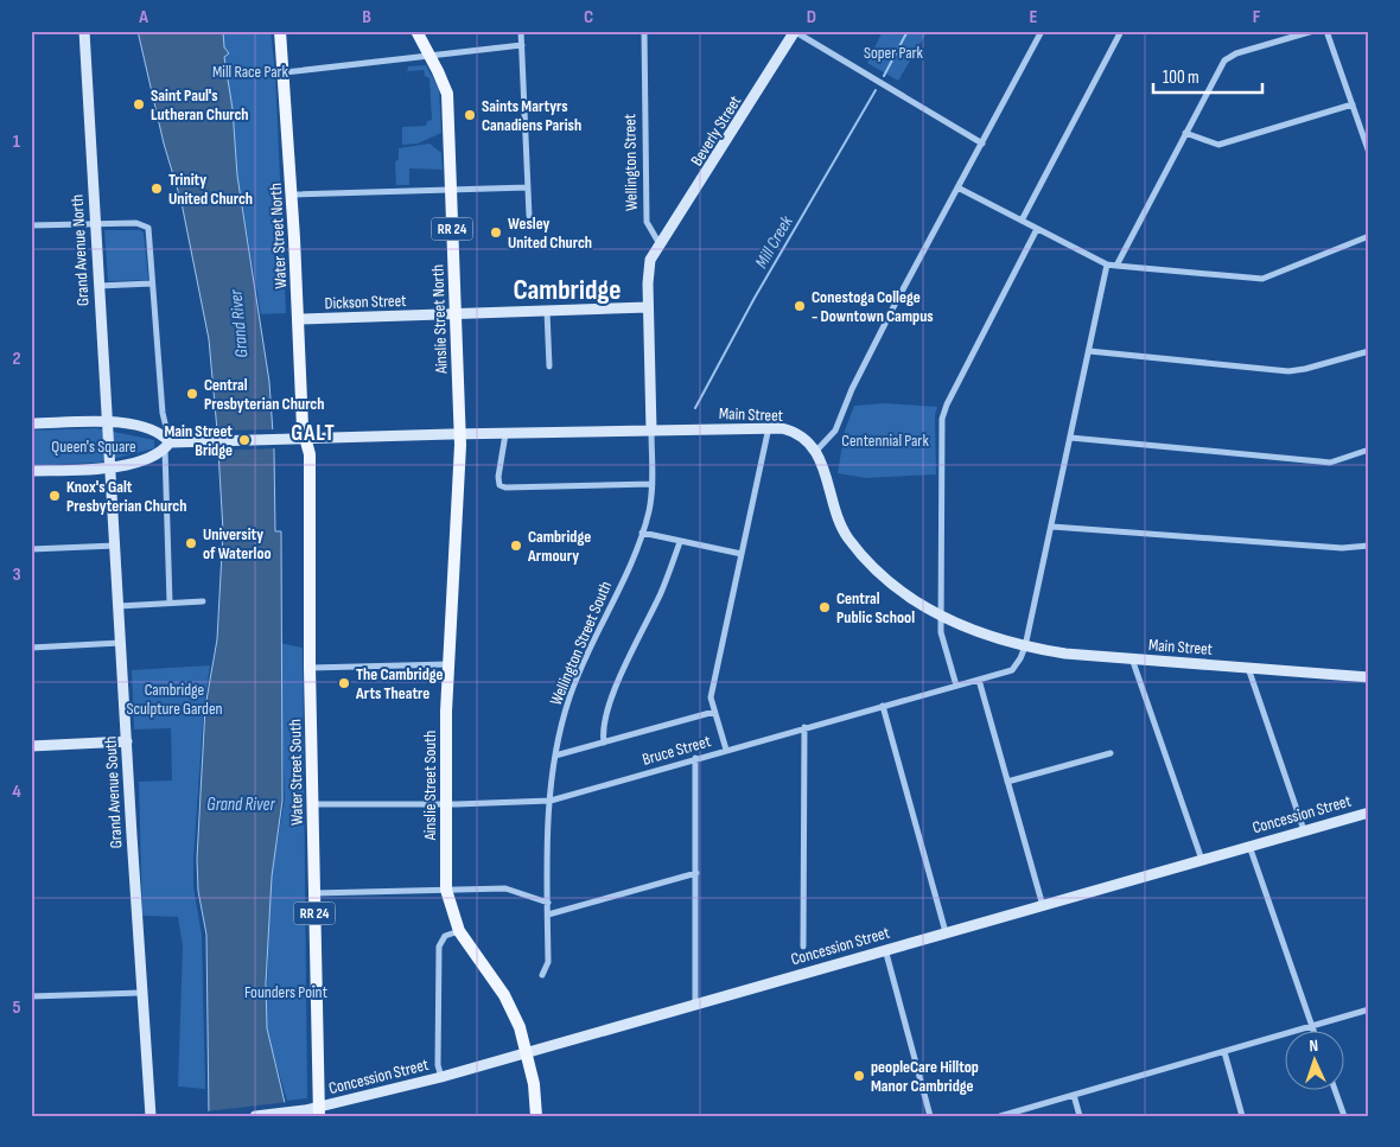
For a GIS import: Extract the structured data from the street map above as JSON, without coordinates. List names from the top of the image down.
{
  "streets": {
    "main road": [
      "Beverly Street",
      "RR 24",
      "Water Street North",
      "Grand Avenue North",
      "Dickson Street",
      "Ainslie Street North",
      "Main Street",
      "Water Street South",
      "Ainslie Street South",
      "Grand Avenue South",
      "Concession Street"
    ],
    "street": ["Wellington Street", "Wellington Street South", "Bruce Street"]
  },
  "crossings": [
    ["Beverly Street", "Wellington Street"],
    ["Water Street North", "Dickson Street"],
    ["Water Street North", "Main Street"],
    ["Water Street North", "Water Street South"],
    ["Grand Avenue North", "Grand Avenue South"],
    ["Dickson Street", "Ainslie Street North"],
    ["Ainslie Street North", "Main Street"],
    ["Ainslie Street North", "Ainslie Street South"],
    ["Main Street", "Wellington Street South"],
    ["Main Street", "Bruce Street"],
    ["Main Street", "Water Street South"],
    ["Main Street", "Ainslie Street South"],
    ["Wellington Street South", "Bruce Street"],
    ["Bruce Street", "Water Street South"],
    ["Bruce Street", "Ainslie Street South"],
    ["Water Street South", "Concession Street"],
    ["Ainslie Street South", "Concession Street"]
  ],
  "districts": ["Cambridge", "GALT"],
  "water": ["Mill Creek", "Grand River"],
  "parks": [
    "Soper Park",
    "Mill Race Park",
    "Centennial Park",
    "Queen's Square",
    "Cambridge Sculpture Garden",
    "Founders Point"
  ],
  "places": [
    "Saint Paul's Lutheran Church",
    "Saints Martyrs Canadiens Parish",
    "Trinity United Church",
    "Wesley United Church",
    "Conestoga College - Downtown Campus",
    "Central Presbyterian Church",
    "Main Street Bridge",
    "Knox's Galt Presbyterian Church",
    "University of Waterloo",
    "Cambridge Armoury",
    "Central Public School",
    "The Cambridge Arts Theatre",
    "peopleCare Hilltop Manor Cambridge"
  ],
  "scale_bar": "100 m",
  "north": "top",
  "grid": {
    "columns": [
      "A",
      "B",
      "C",
      "D",
      "E",
      "F"
    ],
    "rows": [
      "1",
      "2",
      "3",
      "4",
      "5"
    ]
  }
}
